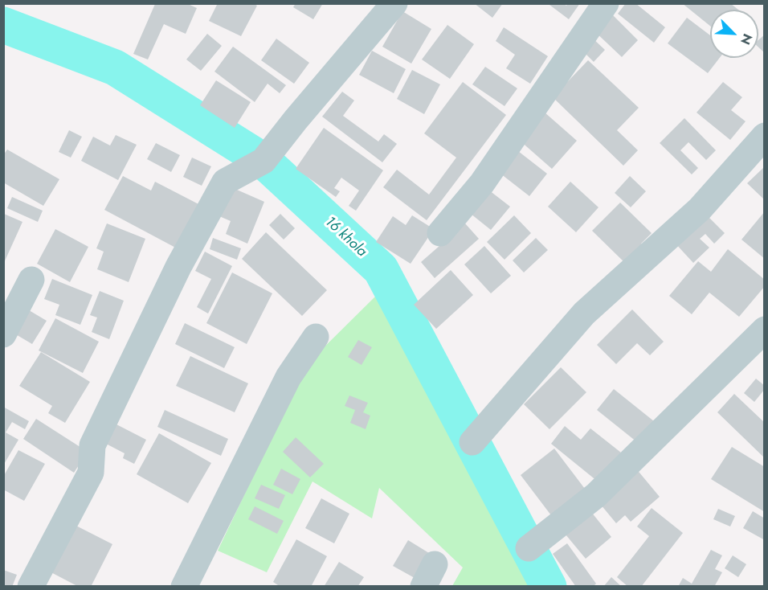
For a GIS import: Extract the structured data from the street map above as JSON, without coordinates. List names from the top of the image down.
{
  "water": ["16 khola"],
  "north": "bottom right"
}
